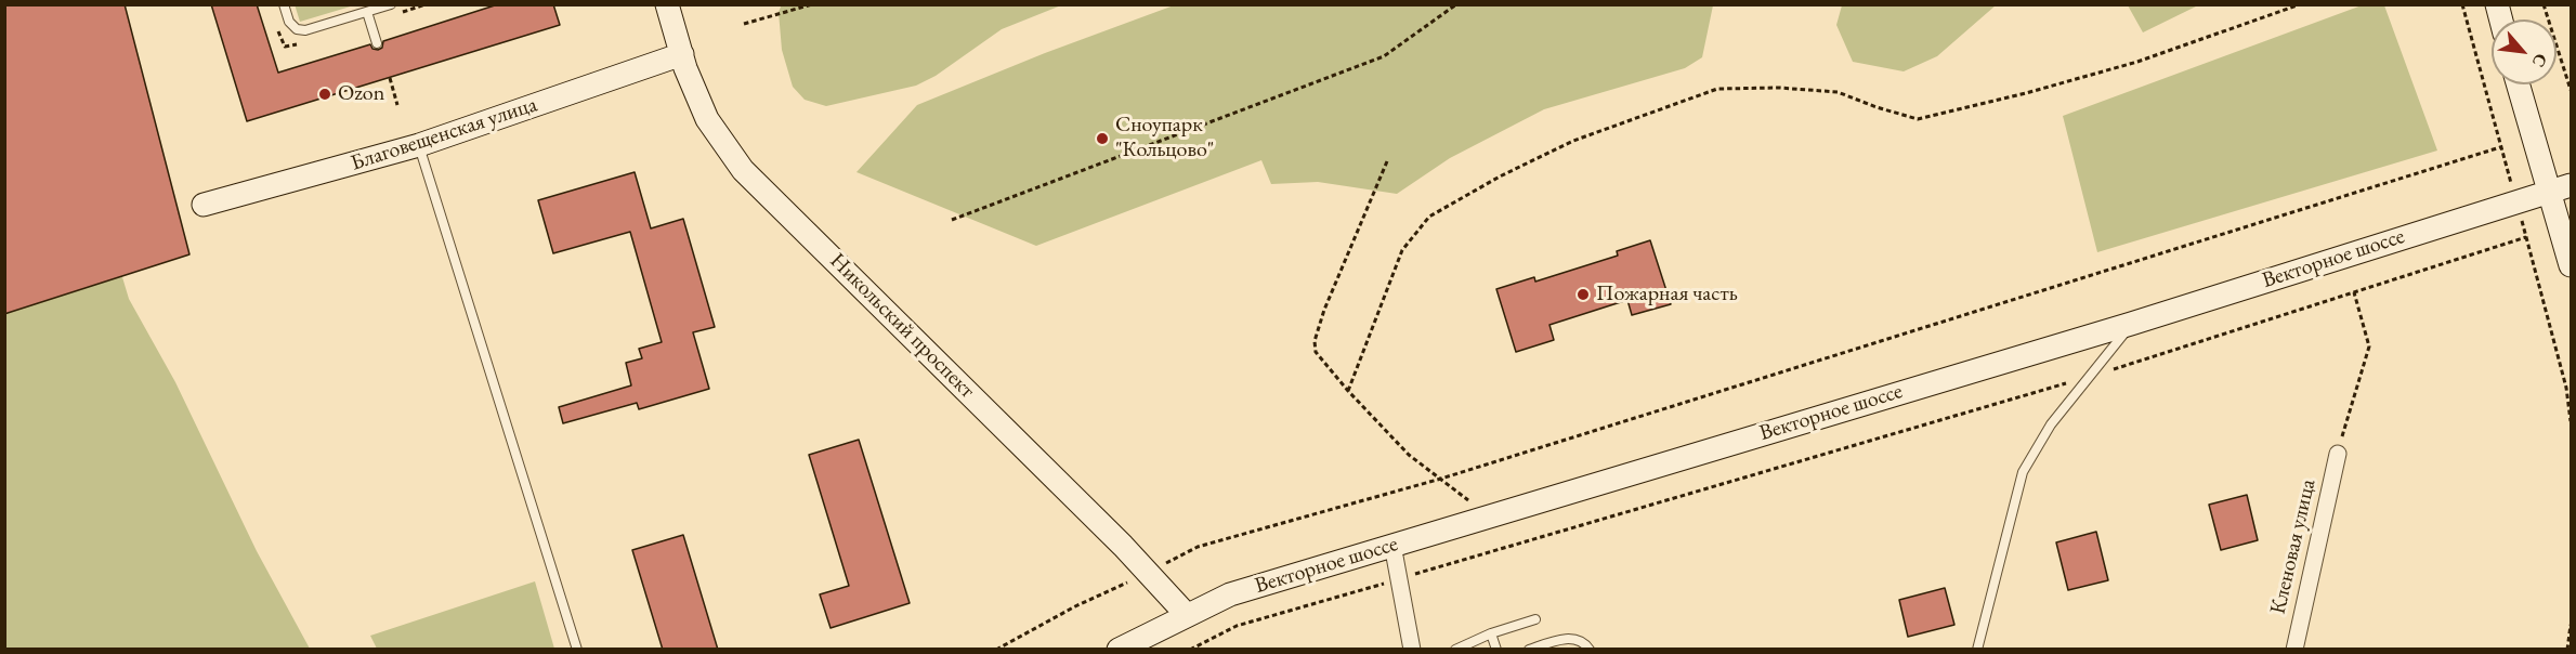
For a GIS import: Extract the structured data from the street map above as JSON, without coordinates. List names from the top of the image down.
{
  "streets": {
    "main road": ["Благовещенская улица", "Векторное шоссе", "Никольский проспект"],
    "street": ["Кленовая улица"]
  },
  "crossings": [
    ["Благовещенская улица", "Никольский проспект"],
    ["Векторное шоссе", "Никольский проспект"]
  ],
  "places": ["Ozon", "Сноупарк \"Кольцово\"", "Пожарная часть"],
  "north": "bottom right"
}
